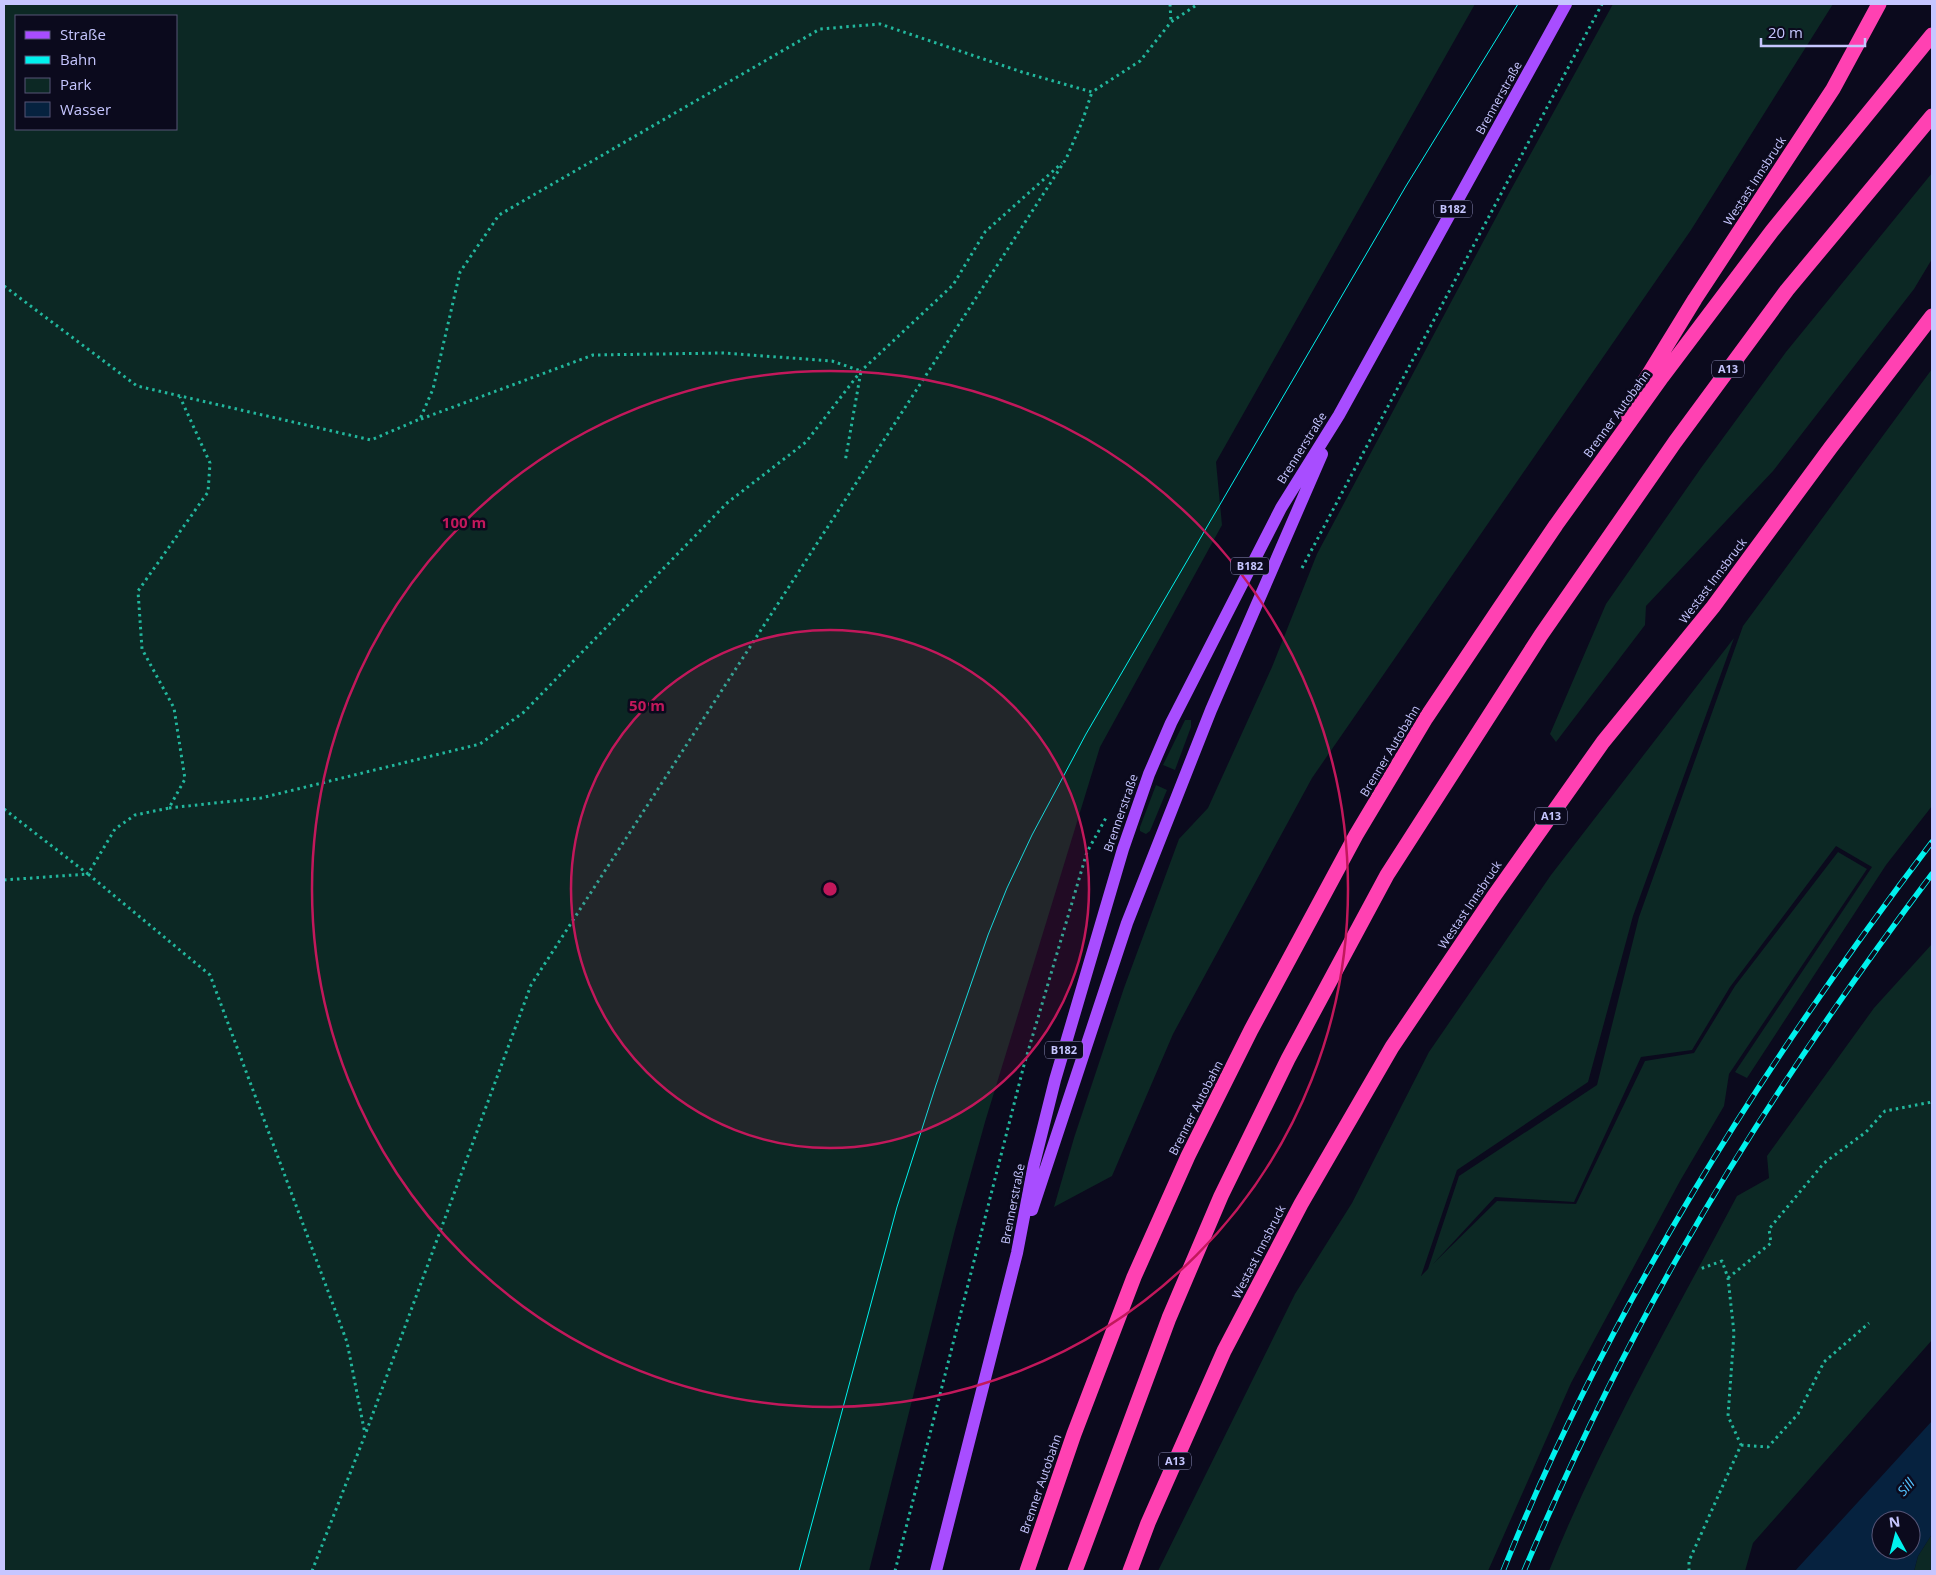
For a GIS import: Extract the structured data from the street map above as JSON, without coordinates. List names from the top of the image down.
{
  "streets": {
    "highway": ["Westast Innsbruck", "A13", "Brenner Autobahn"],
    "main road": ["Brennerstraße", "B182"]
  },
  "crossings": [
    ["Westast Innsbruck", "Brenner Autobahn"]
  ],
  "water": ["Sill"],
  "legend": [
    "Straße",
    "Bahn",
    "Park",
    "Wasser"
  ],
  "scale_bar": "20 m",
  "north": "top",
  "rings": ["100 m", "50 m"]
}
